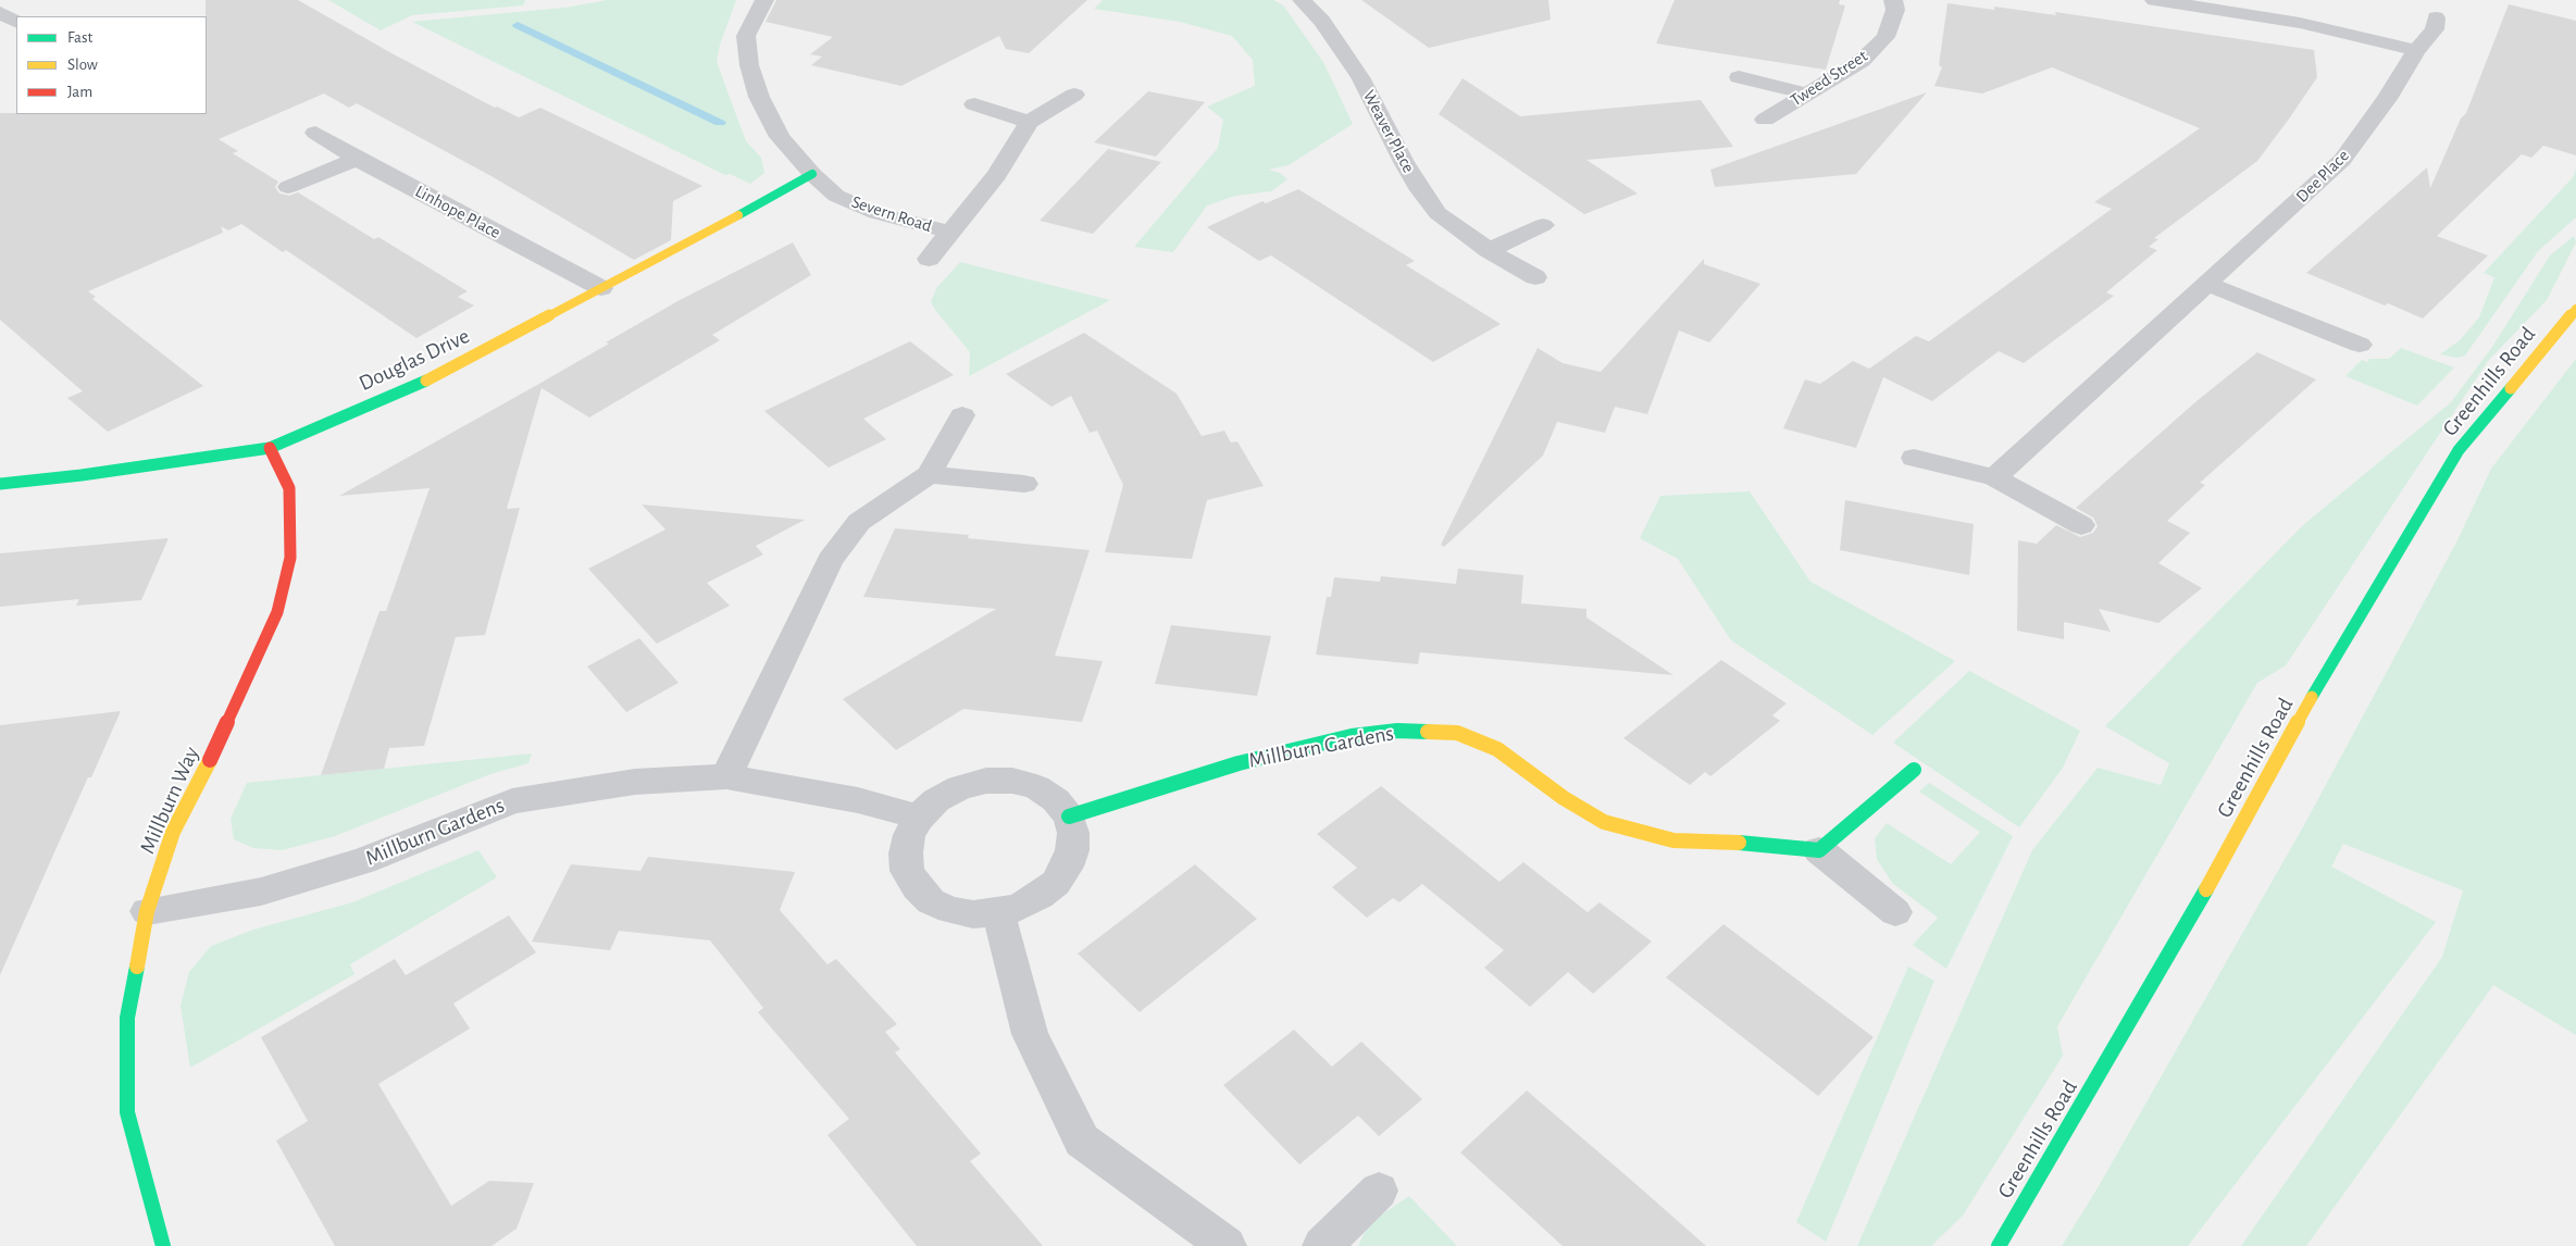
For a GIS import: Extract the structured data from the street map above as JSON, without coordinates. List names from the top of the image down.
{
  "streets": {
    "street": [
      "Tweed Street",
      "Weaver Place",
      "Dee Place",
      "Linhope Place",
      "Severn Road",
      "Douglas Drive",
      "Greenhills Road",
      "Millburn Gardens",
      "Millburn Way"
    ]
  },
  "crossings": [
    ["Linhope Place", "Douglas Drive"],
    ["Severn Road", "Douglas Drive"],
    ["Douglas Drive", "Millburn Way"],
    ["Millburn Gardens", "Millburn Way"]
  ],
  "legend": ["Fast", "Slow", "Jam"]
}
